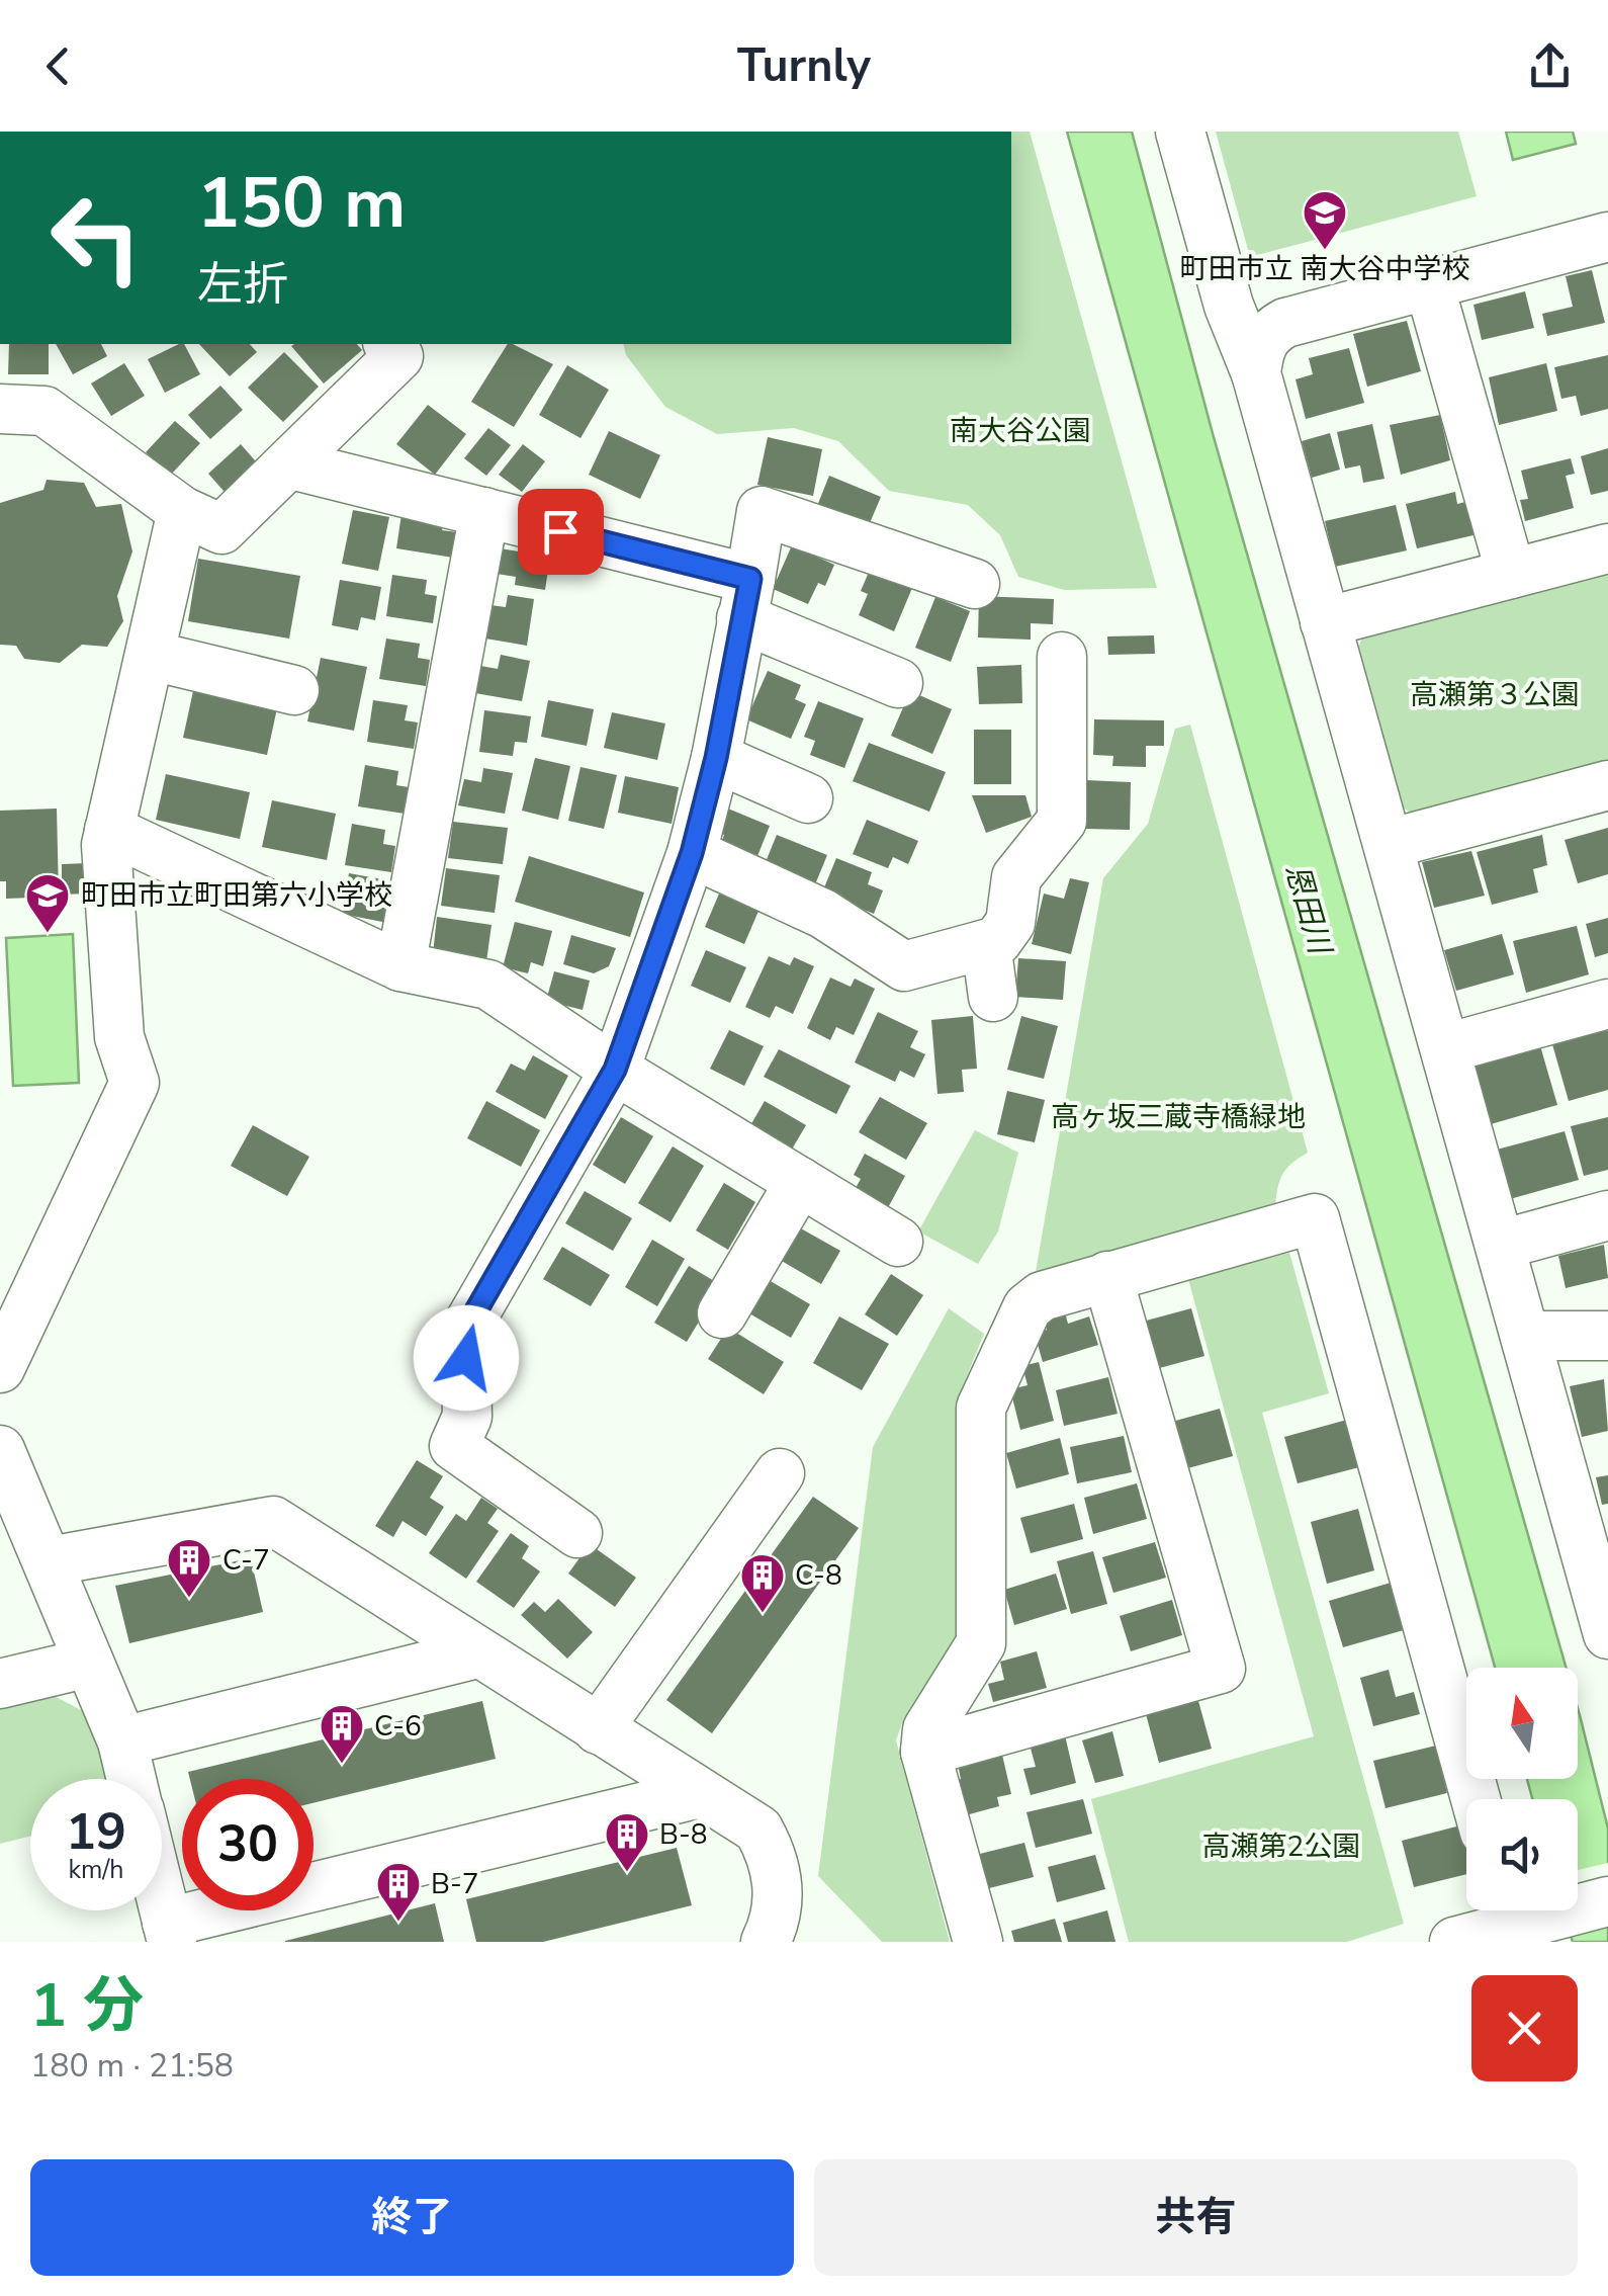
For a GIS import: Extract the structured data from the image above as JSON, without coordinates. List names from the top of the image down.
{
  "water": ["恩田川"],
  "parks": [
    "南大谷公園",
    "高瀬第３公園",
    "高ヶ坂三蔵寺橋緑地",
    "高瀬第2公園"
  ],
  "places": {
    "school or university": ["町田市立 南大谷中学校", "町田市立町田第六小学校"],
    "building": [
      "C-7",
      "C-8",
      "C-6",
      "B-8",
      "B-7"
    ]
  },
  "north": "top",
  "page": {
    "header": "Turnly",
    "turn": ["150 m", "左折"],
    "speed": "19 km/h",
    "limit": "30",
    "heading": ["1 分", "180 m · 21:58"],
    "buttons": ["終了", "共有"]
  }
}
